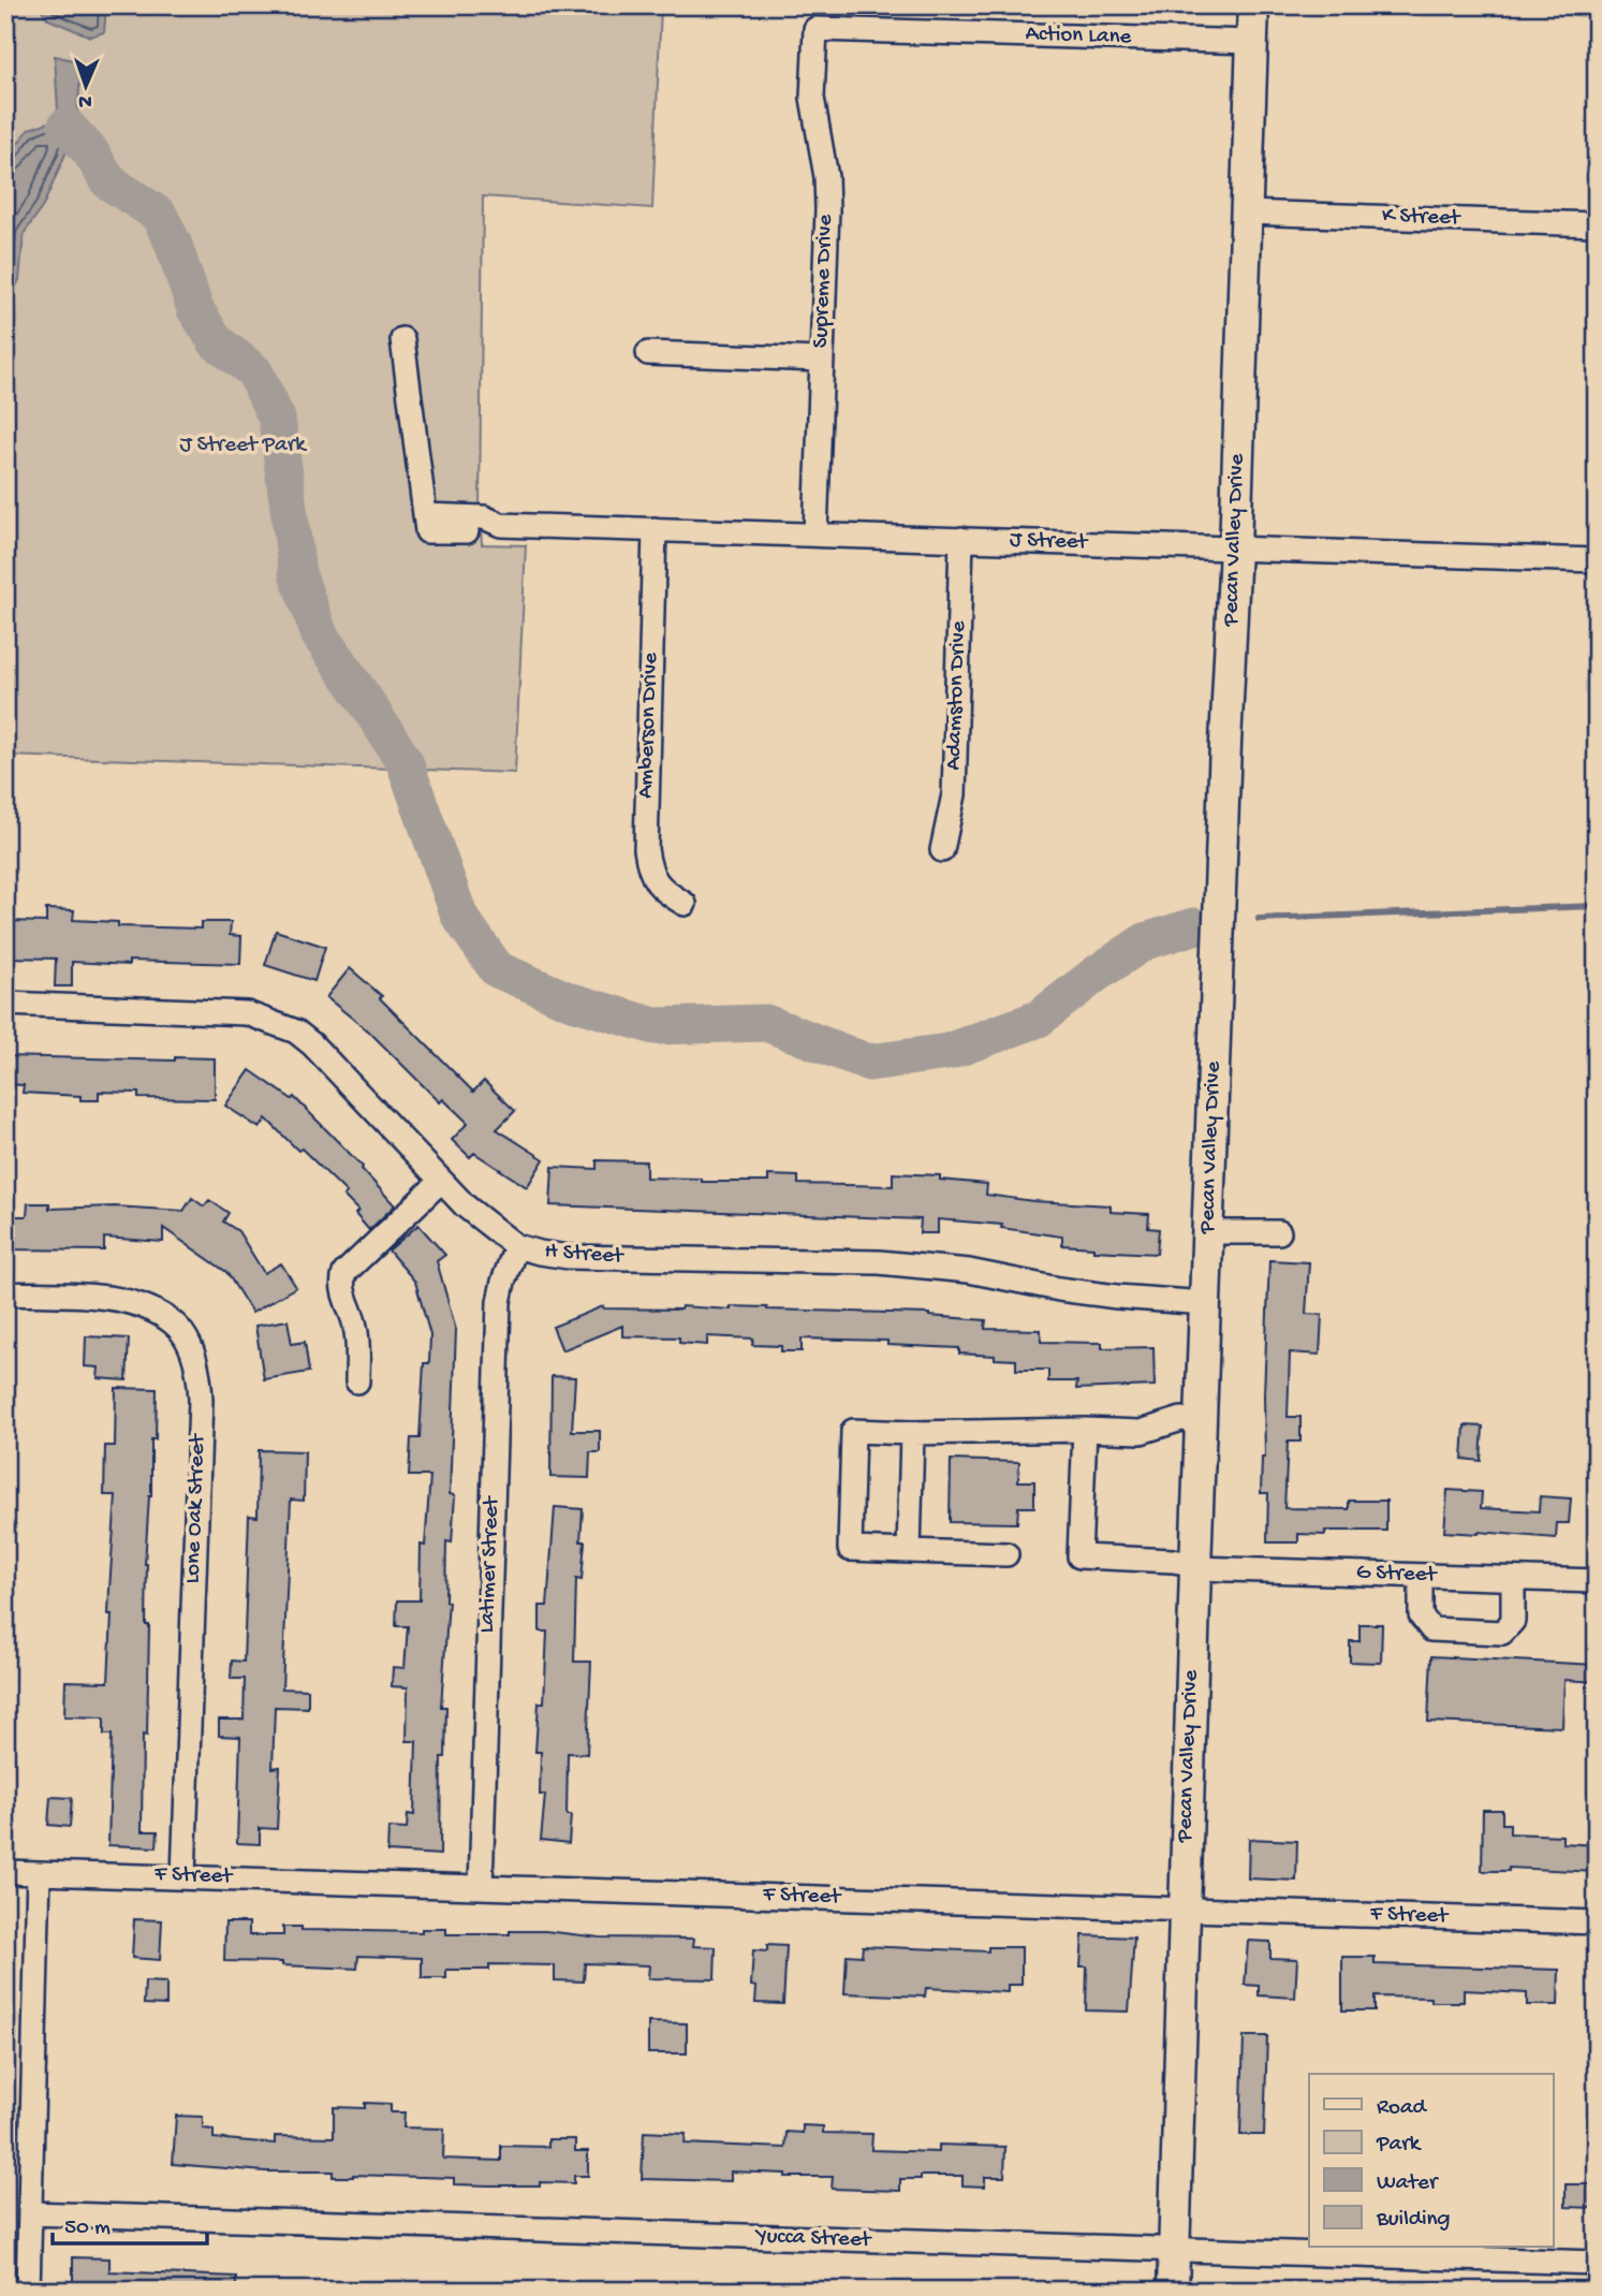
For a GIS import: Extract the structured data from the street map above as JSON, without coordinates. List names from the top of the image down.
{
  "streets": {
    "main road": ["Pecan Valley Drive"],
    "street": [
      "Action Lane",
      "K Street",
      "Supreme Drive",
      "J Street",
      "Adamston Drive",
      "Amberson Drive",
      "H Street",
      "Lone Oak Street",
      "Latimer Street",
      "G Street",
      "F Street",
      "Yucca Street"
    ]
  },
  "crossings": [
    ["Action Lane", "Supreme Drive"],
    ["Action Lane", "Pecan Valley Drive"],
    ["K Street", "Pecan Valley Drive"],
    ["Supreme Drive", "J Street"],
    ["Pecan Valley Drive", "J Street"],
    ["Pecan Valley Drive", "H Street"],
    ["Pecan Valley Drive", "G Street"],
    ["Pecan Valley Drive", "F Street"],
    ["Pecan Valley Drive", "Yucca Street"],
    ["J Street", "Adamston Drive"],
    ["J Street", "Amberson Drive"],
    ["H Street", "Latimer Street"],
    ["Lone Oak Street", "F Street"],
    ["Latimer Street", "F Street"]
  ],
  "parks": ["J Street Park"],
  "legend": [
    "Road",
    "Park",
    "Water",
    "Building"
  ],
  "scale_bar": "50 m",
  "north": "bottom"
}
